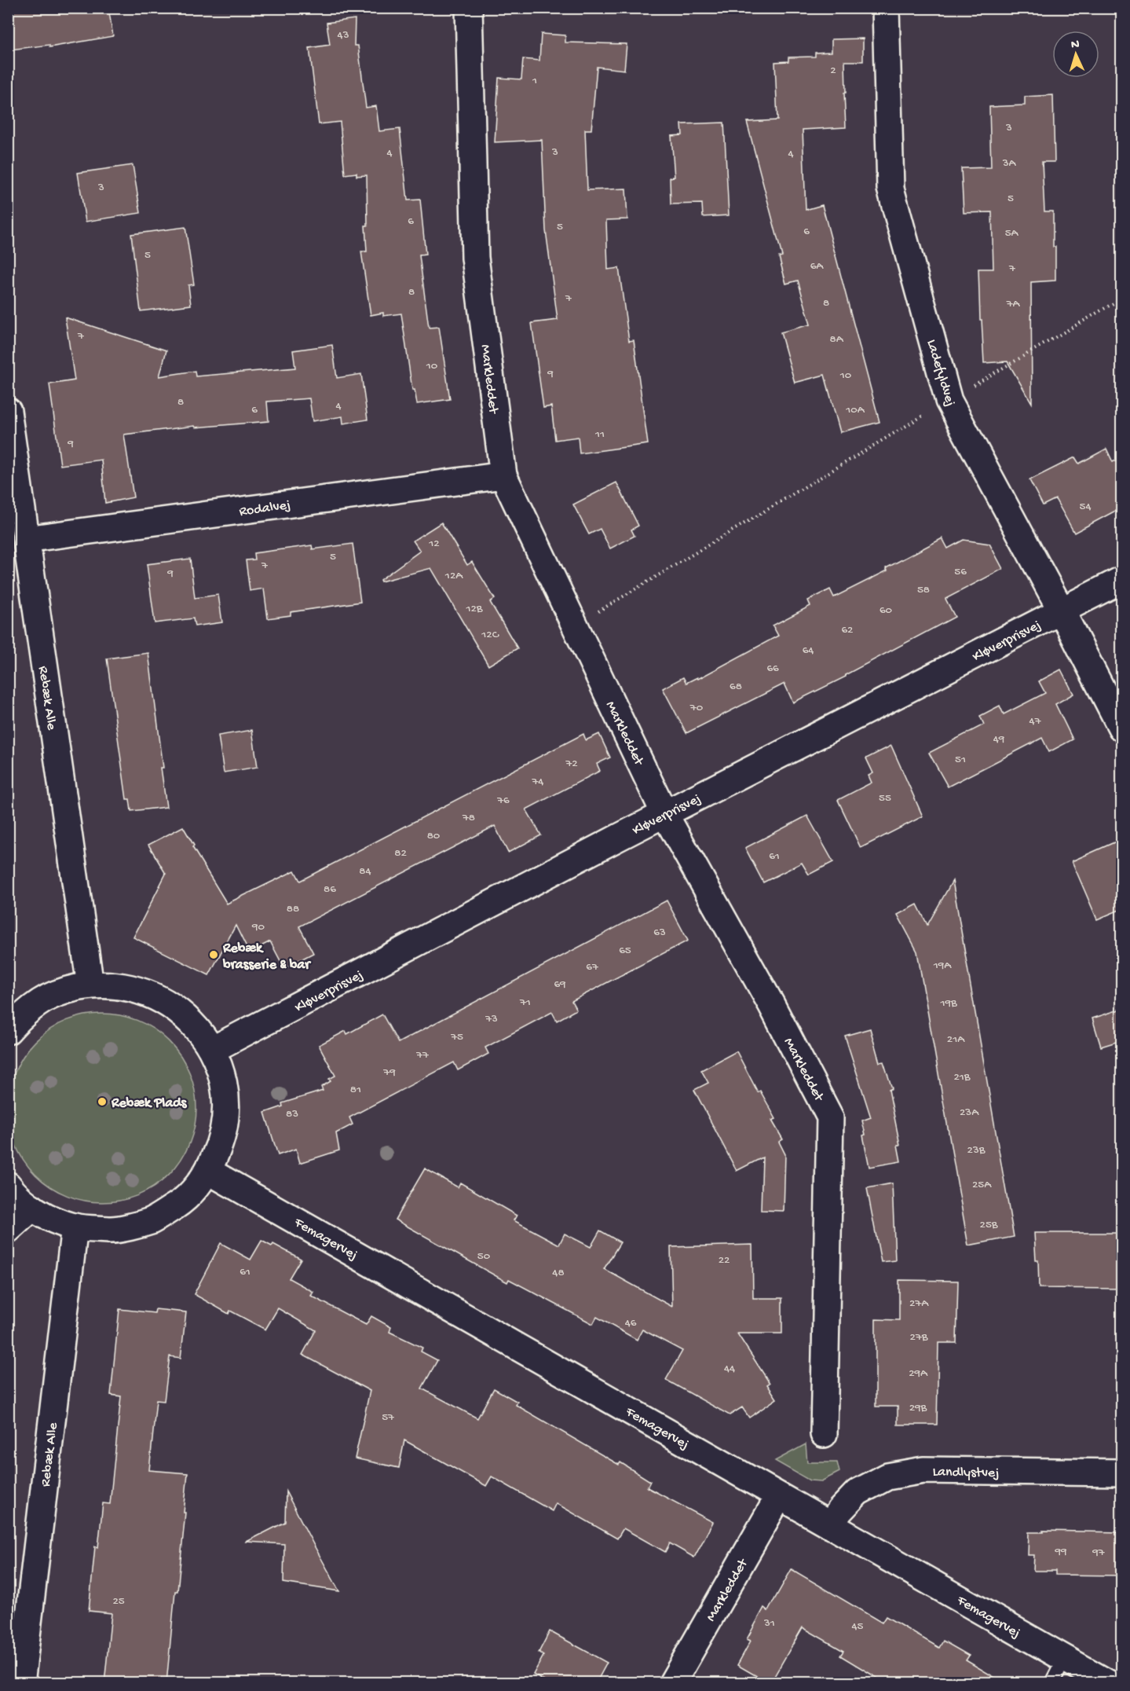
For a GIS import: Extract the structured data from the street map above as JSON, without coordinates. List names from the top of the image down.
{
  "streets": {
    "street": [
      "Ladefyldvej",
      "Markleddet",
      "Rodalvej",
      "Kløverprisvej",
      "Rebæk Alle",
      "Femagervej",
      "Landlystvej"
    ]
  },
  "crossings": [
    ["Ladefyldvej", "Kløverprisvej"],
    ["Markleddet", "Rodalvej"],
    ["Markleddet", "Kløverprisvej"],
    ["Markleddet", "Femagervej"],
    ["Rodalvej", "Rebæk Alle"],
    ["Femagervej", "Landlystvej"]
  ],
  "places": ["Rebæk brasserie & bar", "Rebæk Plads"],
  "house_numbers": [
    "43",
    "2",
    "1",
    "3",
    "3",
    "4",
    "4",
    "3A",
    "3",
    "5",
    "6",
    "5",
    "6",
    "5A",
    "5",
    "6A",
    "7",
    "8",
    "7",
    "8",
    "7A",
    "7",
    "8A",
    "10",
    "9",
    "10",
    "8",
    "4",
    "6",
    "10A",
    "11",
    "9",
    "54",
    "12",
    "5",
    "7",
    "56",
    "9",
    "12A",
    "58",
    "12B",
    "60",
    "62",
    "12C",
    "64",
    "66",
    "68",
    "70",
    "47",
    "49",
    "51",
    "72",
    "74",
    "55",
    "76",
    "78",
    "80",
    "82",
    "61",
    "84",
    "86",
    "88",
    "90",
    "63",
    "65",
    "19A",
    "67",
    "69",
    "71",
    "19B",
    "73",
    "75",
    "21A",
    "77",
    "79",
    "21B",
    "81",
    "23A",
    "83",
    "23B",
    "25A",
    "25B",
    "50",
    "22",
    "61",
    "48",
    "27A",
    "46",
    "27B",
    "44",
    "29A",
    "29B",
    "57",
    "99",
    "97",
    "25",
    "31",
    "45"
  ],
  "north": "top"
}
